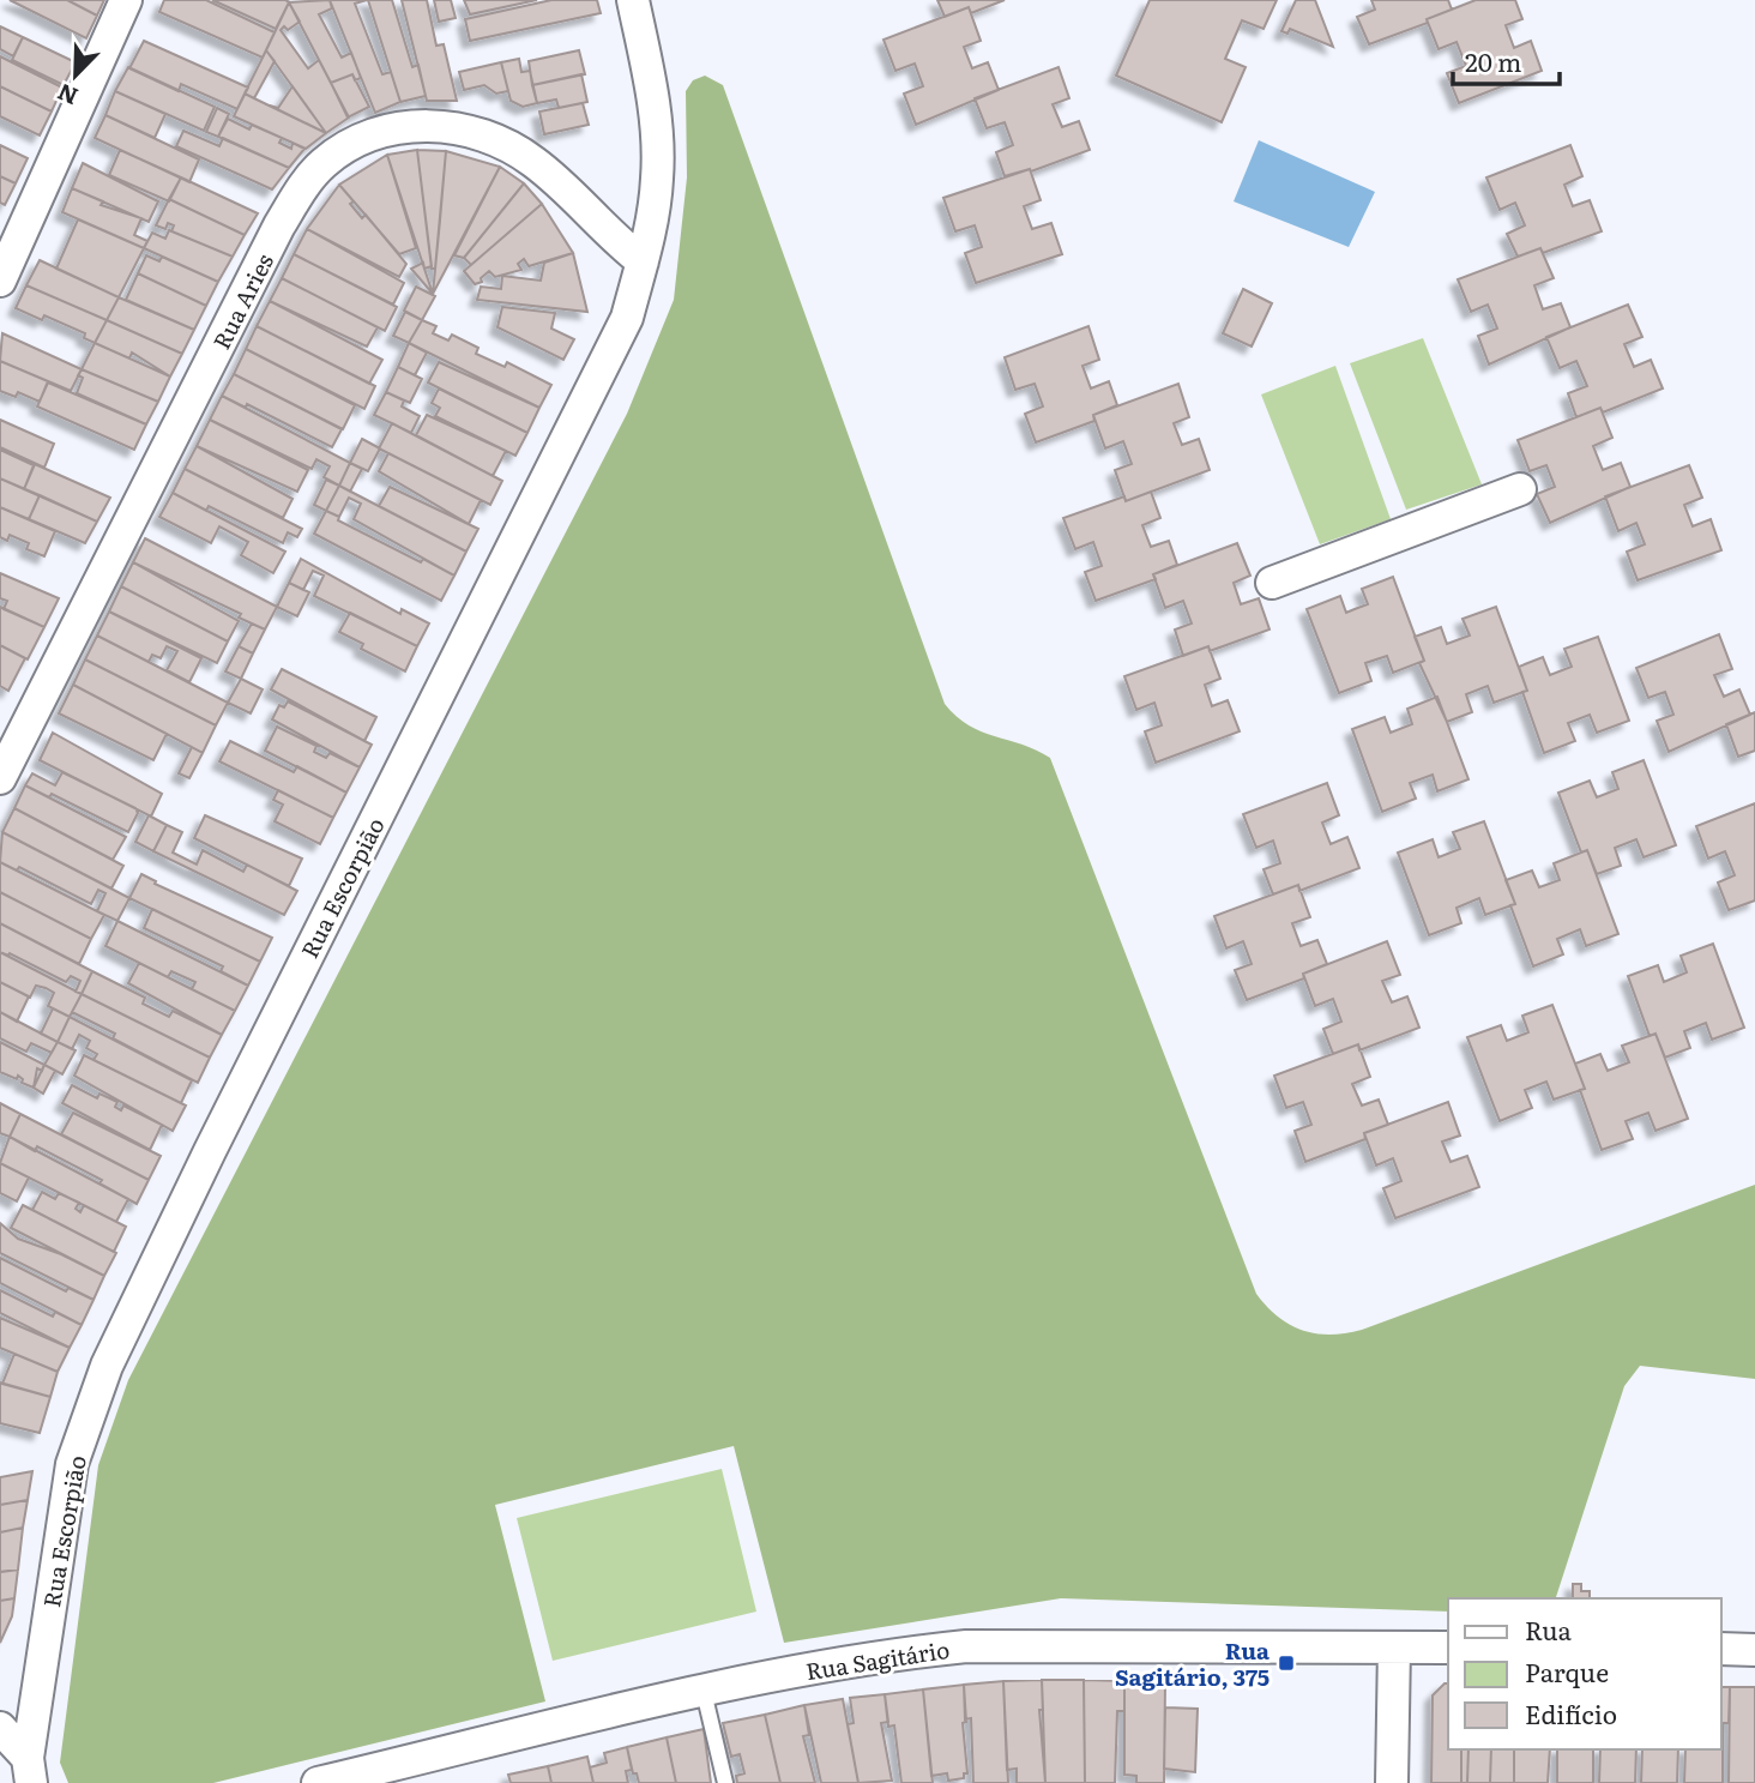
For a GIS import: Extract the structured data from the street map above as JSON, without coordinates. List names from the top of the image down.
{
  "streets": {
    "street": ["Rua Aries", "Rua Escorpião", "Rua Sagitário"]
  },
  "crossings": [
    ["Rua Aries", "Rua Escorpião"]
  ],
  "places": {
    "transit": ["Rua Sagitário, 375"]
  },
  "legend": ["Rua", "Parque", "Edifício"],
  "scale_bar": "20 m",
  "north": "bottom left"
}
